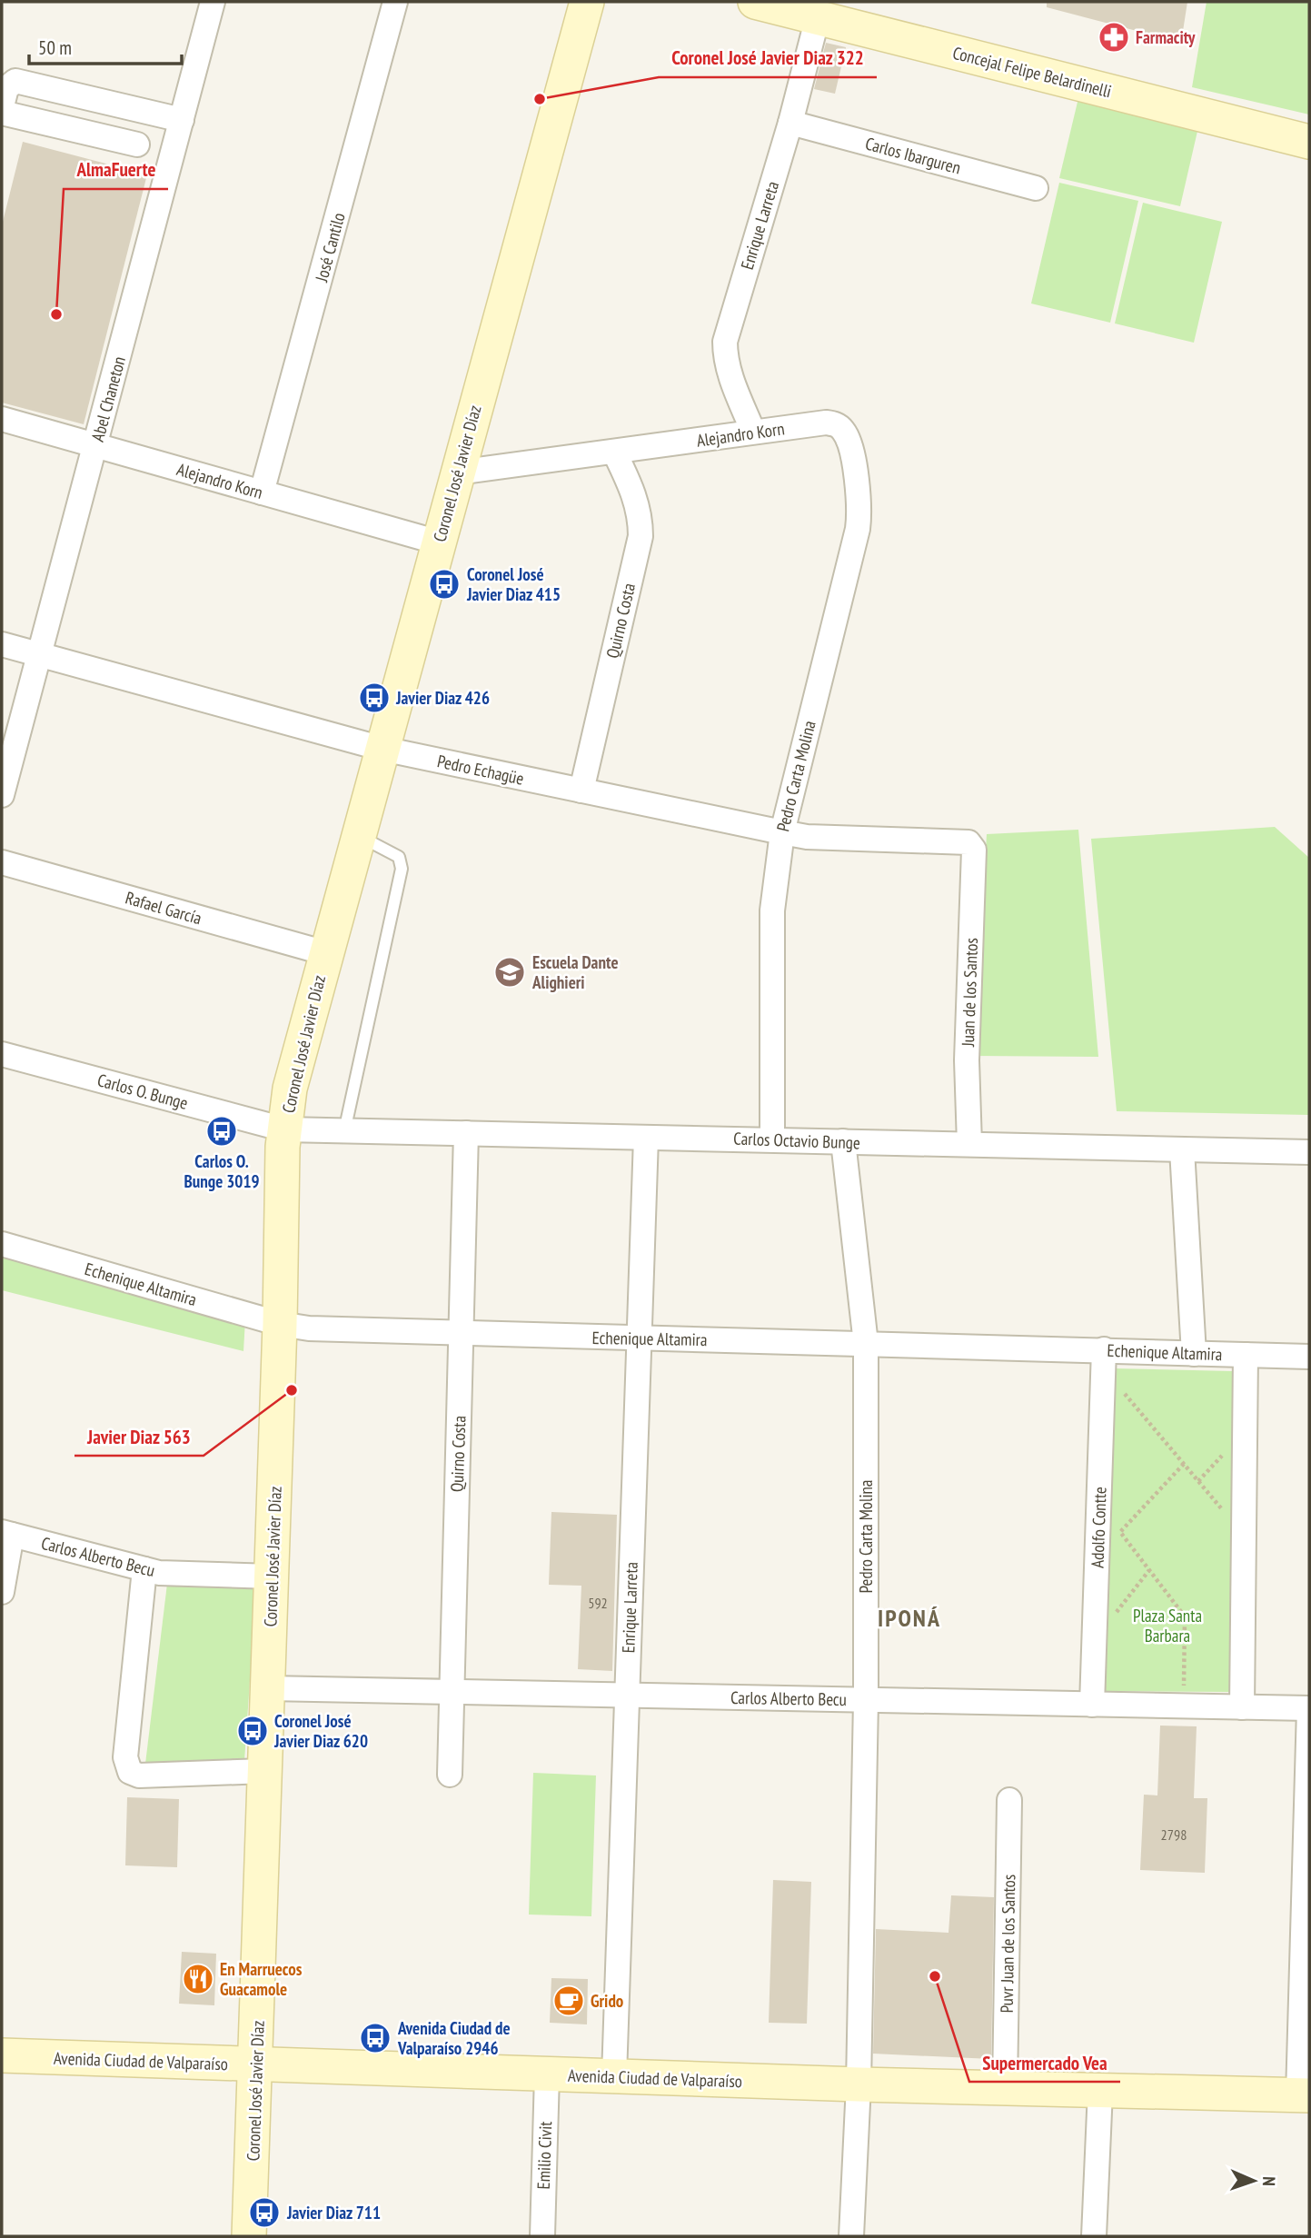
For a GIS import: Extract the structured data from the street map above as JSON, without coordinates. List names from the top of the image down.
{
  "streets": {
    "main road": ["Concejal Felipe Belardinelli", "Coronel José Javier Díaz", "Avenida Ciudad de Valparaíso"],
    "street": [
      "Carlos Ibarguren",
      "Enrique Larreta",
      "José Cantilo",
      "Abel Chaneton",
      "Alejandro Korn",
      "Quirno Costa",
      "Pedro Echagüe",
      "Pedro Carta Molina",
      "Rafael García",
      "Juan de los Santos",
      "Carlos O. Bunge",
      "Carlos Octavio Bunge",
      "Echenique Altamira",
      "Adolfo Contte",
      "Carlos Alberto Becu",
      "Puvr Juan de los Santos",
      "Emilio Civit"
    ]
  },
  "crossings": [
    ["Concejal Felipe Belardinelli", "Enrique Larreta"],
    ["Carlos Ibarguren", "Enrique Larreta"],
    ["Enrique Larreta", "Alejandro Korn"],
    ["Enrique Larreta", "Carlos Octavio Bunge"],
    ["Enrique Larreta", "Echenique Altamira"],
    ["Enrique Larreta", "Carlos Alberto Becu"],
    ["Enrique Larreta", "Avenida Ciudad de Valparaíso"],
    ["José Cantilo", "Alejandro Korn"],
    ["Abel Chaneton", "Alejandro Korn"],
    ["Abel Chaneton", "Pedro Echagüe"],
    ["Alejandro Korn", "Coronel José Javier Díaz"],
    ["Alejandro Korn", "Quirno Costa"],
    ["Alejandro Korn", "Pedro Carta Molina"],
    ["Coronel José Javier Díaz", "Pedro Echagüe"],
    ["Coronel José Javier Díaz", "Rafael García"],
    ["Coronel José Javier Díaz", "Carlos O. Bunge"],
    ["Coronel José Javier Díaz", "Carlos Octavio Bunge"],
    ["Coronel José Javier Díaz", "Echenique Altamira"],
    ["Coronel José Javier Díaz", "Carlos Alberto Becu"],
    ["Coronel José Javier Díaz", "Avenida Ciudad de Valparaíso"],
    ["Quirno Costa", "Pedro Echagüe"],
    ["Quirno Costa", "Carlos Octavio Bunge"],
    ["Quirno Costa", "Echenique Altamira"],
    ["Quirno Costa", "Carlos Alberto Becu"],
    ["Pedro Echagüe", "Pedro Carta Molina"],
    ["Pedro Echagüe", "Juan de los Santos"],
    ["Pedro Carta Molina", "Carlos Octavio Bunge"],
    ["Pedro Carta Molina", "Echenique Altamira"],
    ["Pedro Carta Molina", "Carlos Alberto Becu"],
    ["Pedro Carta Molina", "Avenida Ciudad de Valparaíso"],
    ["Juan de los Santos", "Carlos Octavio Bunge"],
    ["Carlos O. Bunge", "Carlos Octavio Bunge"],
    ["Echenique Altamira", "Adolfo Contte"],
    ["Adolfo Contte", "Carlos Alberto Becu"],
    ["Puvr Juan de los Santos", "Avenida Ciudad de Valparaíso"],
    ["Avenida Ciudad de Valparaíso", "Emilio Civit"]
  ],
  "districts": ["IPONÁ"],
  "parks": ["Plaza Santa Barbara"],
  "places": {
    "pharmacy": ["Farmacity"],
    "other": [
      "Coronel José Javier Diaz 322",
      "AlmaFuerte",
      "Javier Diaz 563",
      "Supermercado Vea"
    ],
    "bus stop": [
      "Coronel José Javier Diaz 415",
      "Javier Diaz 426",
      "Carlos O. Bunge 3019",
      "Coronel José Javier Diaz 620",
      "Avenida Ciudad de Valparaíso 2946",
      "Javier Diaz 711"
    ],
    "school or university": ["Escuela Dante Alighieri"],
    "restaurant": ["En Marruecos Guacamole"],
    "cafe": ["Grido"]
  },
  "house_numbers": ["592", "2798"],
  "scale_bar": "50 m",
  "north": "right"
}
